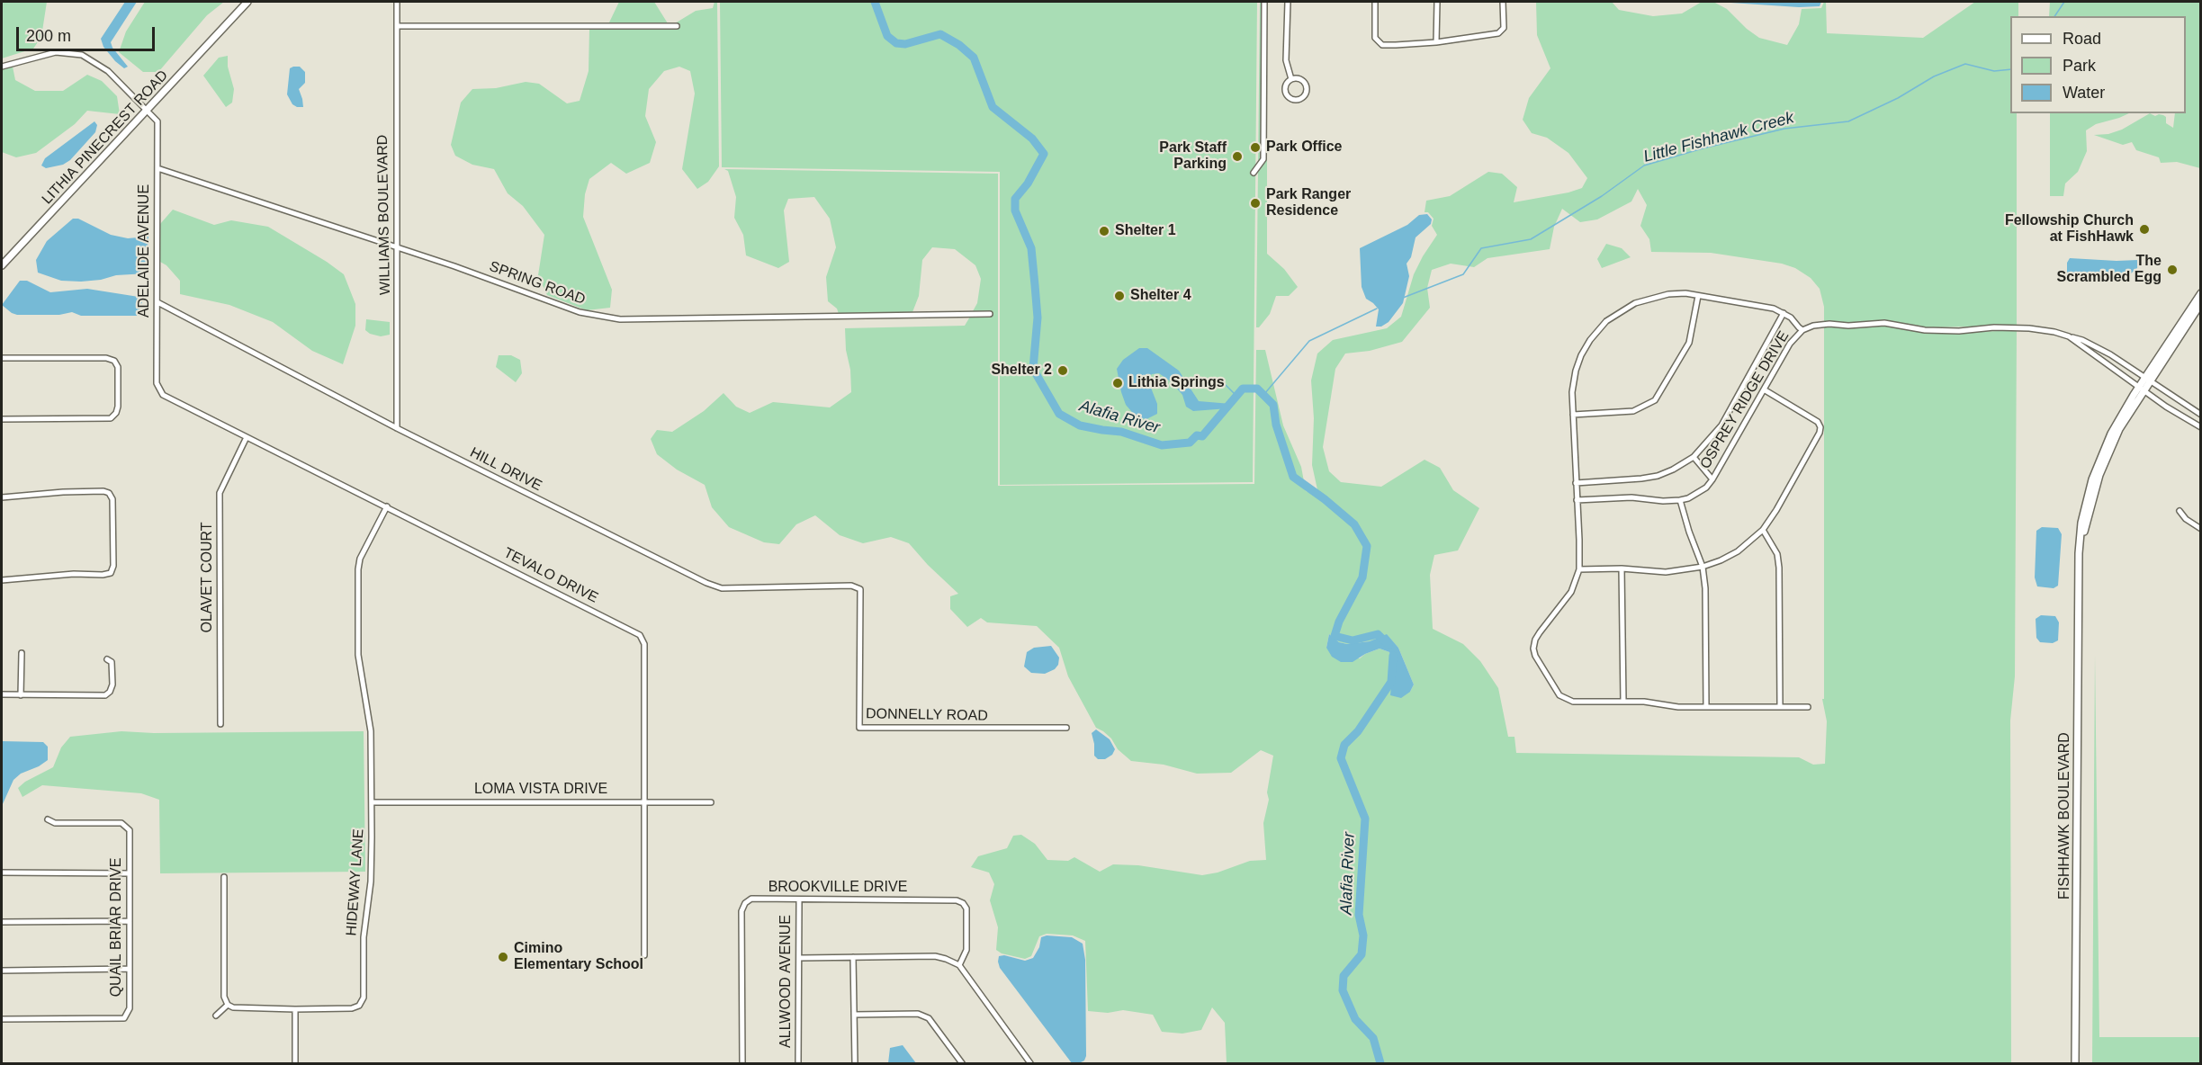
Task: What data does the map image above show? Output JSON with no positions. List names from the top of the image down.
{
  "streets": {
    "main road": ["LITHIA PINECREST ROAD", "FISHHAWK BOULEVARD"],
    "street": [
      "WILLIAMS BOULEVARD",
      "ADELAIDE AVENUE",
      "SPRING ROAD",
      "OSPREY RIDGE DRIVE",
      "HILL DRIVE",
      "TEVALO DRIVE",
      "OLAVET COURT",
      "DONNELLY ROAD",
      "LOMA VISTA DRIVE",
      "HIDEWAY LANE",
      "BROOKVILLE DRIVE",
      "QUAIL BRIAR DRIVE",
      "ALLWOOD AVENUE"
    ]
  },
  "crossings": [
    ["LITHIA PINECREST ROAD", "ADELAIDE AVENUE"],
    ["WILLIAMS BOULEVARD", "SPRING ROAD"],
    ["WILLIAMS BOULEVARD", "HILL DRIVE"],
    ["ADELAIDE AVENUE", "SPRING ROAD"],
    ["ADELAIDE AVENUE", "HILL DRIVE"],
    ["ADELAIDE AVENUE", "TEVALO DRIVE"],
    ["OSPREY RIDGE DRIVE", "FISHHAWK BOULEVARD"],
    ["HILL DRIVE", "DONNELLY ROAD"],
    ["TEVALO DRIVE", "OLAVET COURT"],
    ["TEVALO DRIVE", "LOMA VISTA DRIVE"],
    ["TEVALO DRIVE", "HIDEWAY LANE"],
    ["LOMA VISTA DRIVE", "HIDEWAY LANE"],
    ["BROOKVILLE DRIVE", "ALLWOOD AVENUE"]
  ],
  "water": ["Little Fishhawk Creek", "Alafia River"],
  "places": [
    "Park Office",
    "Park Staff Parking",
    "Park Ranger Residence",
    "Fellowship Church at FishHawk",
    "Shelter 1",
    "The Scrambled Egg",
    "Shelter 4",
    "Shelter 2",
    "Lithia Springs",
    "Cimino Elementary School"
  ],
  "legend": ["Road", "Park", "Water"],
  "scale_bar": "200 m"
}
